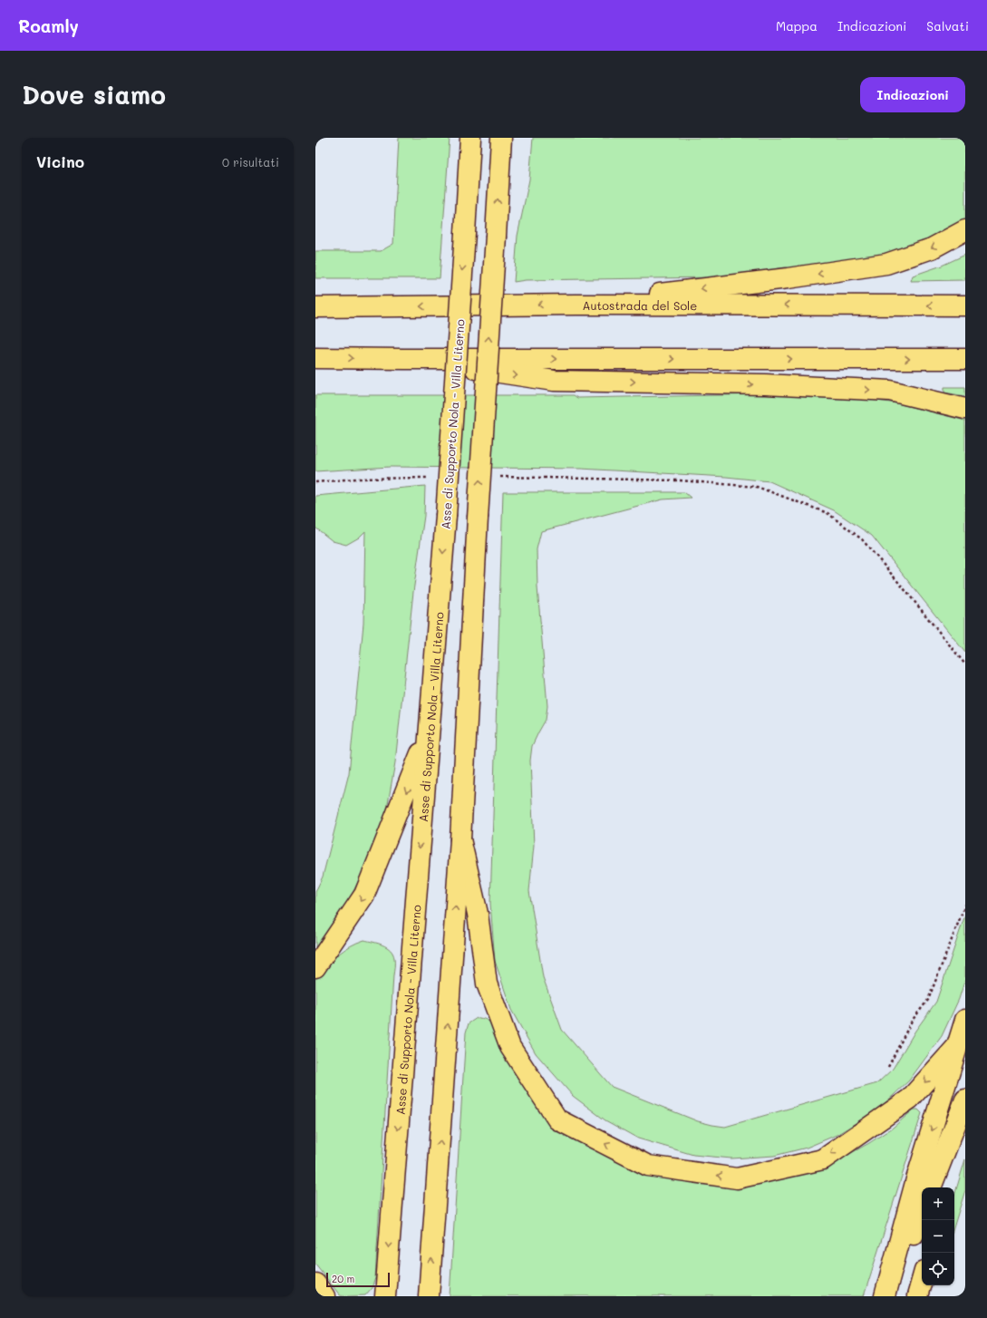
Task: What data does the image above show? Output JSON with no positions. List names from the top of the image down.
{
  "streets": {
    "highway": ["Autostrada del Sole", "Asse di Supporto Nola - Villa Literno"]
  },
  "scale_bar": "20 m",
  "page": {
    "header": "Roamly",
    "nav": ["Mappa", "Indicazioni", "Salvati"],
    "buttons": "Indicazioni",
    "title": "Dove siamo",
    "heading": ["Vicino", "0 risultati"],
    "map_buttons": ["+", "−"],
    "scale": "20 m"
  }
}
